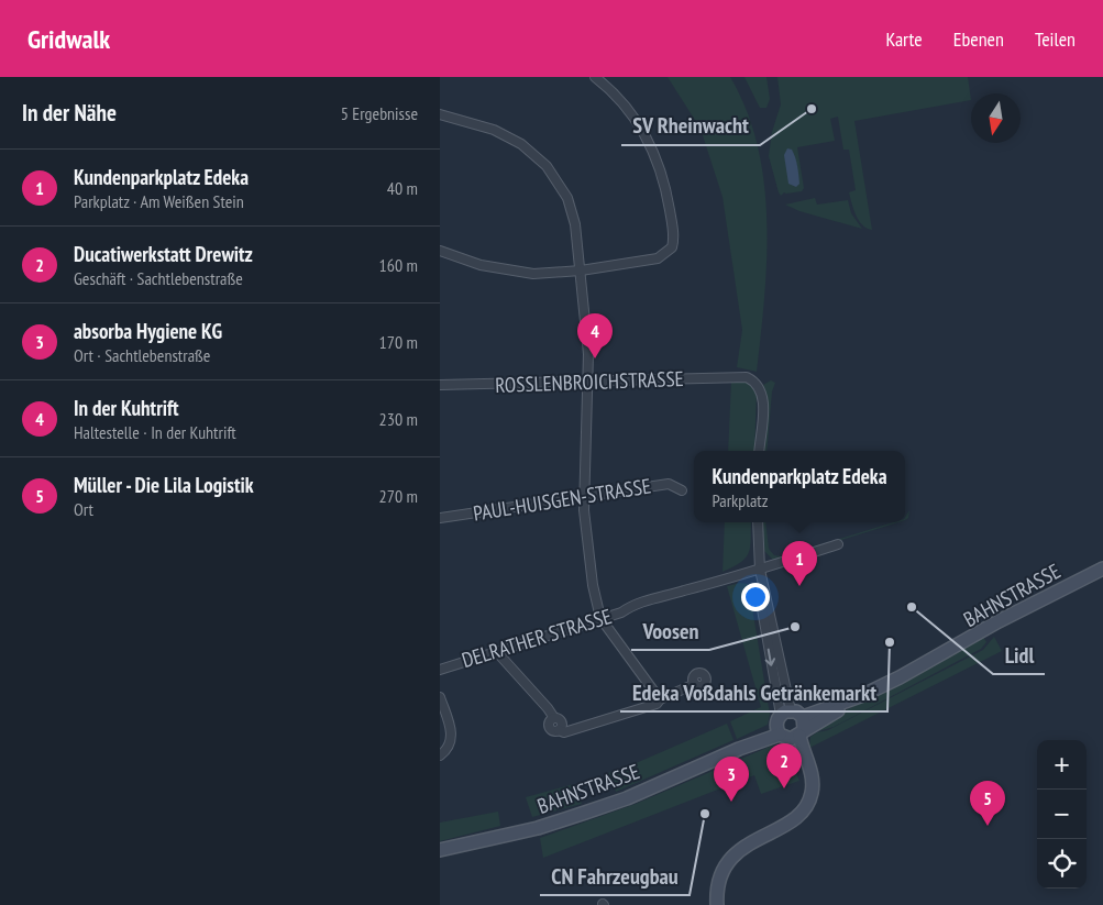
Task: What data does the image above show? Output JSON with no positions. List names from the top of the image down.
{
  "streets": {
    "street": [
      "ROSSLENBROICHSTRASSE",
      "PAUL-HUISGEN-STRASSE",
      "BAHNSTRASSE",
      "DELRATHER STRASSE"
    ]
  },
  "places": [
    "SV Rheinwacht",
    "Lidl",
    "Voosen",
    "Edeka Voßdahls Getränkemarkt",
    "CN Fahrzeugbau"
  ],
  "north": "bottom",
  "page": {
    "header": "Gridwalk",
    "nav": ["Karte", "Ebenen", "Teilen"],
    "heading": ["In der Nähe", "5 Ergebnisse"],
    "list": [
      {
        "mark": "1",
        "name": "Kundenparkplatz Edeka",
        "note": "Parkplatz · Am Weißen Stein",
        "value": "40 m"
      },
      {
        "mark": "2",
        "name": "Ducatiwerkstatt Drewitz",
        "note": "Geschäft · Sachtlebenstraße",
        "value": "160 m"
      },
      {
        "mark": "3",
        "name": "absorba Hygiene KG",
        "note": "Ort · Sachtlebenstraße",
        "value": "170 m"
      },
      {
        "mark": "4",
        "name": "In der Kuhtrift",
        "note": "Haltestelle · In der Kuhtrift",
        "value": "230 m"
      },
      {
        "mark": "5",
        "name": "Müller - Die Lila Logistik",
        "note": "Ort",
        "value": "270 m"
      }
    ],
    "pins": [
      "4",
      "1",
      "2",
      "3",
      "5"
    ],
    "popup": ["Kundenparkplatz Edeka", "Parkplatz"],
    "map_buttons": ["+", "−"]
  }
}
